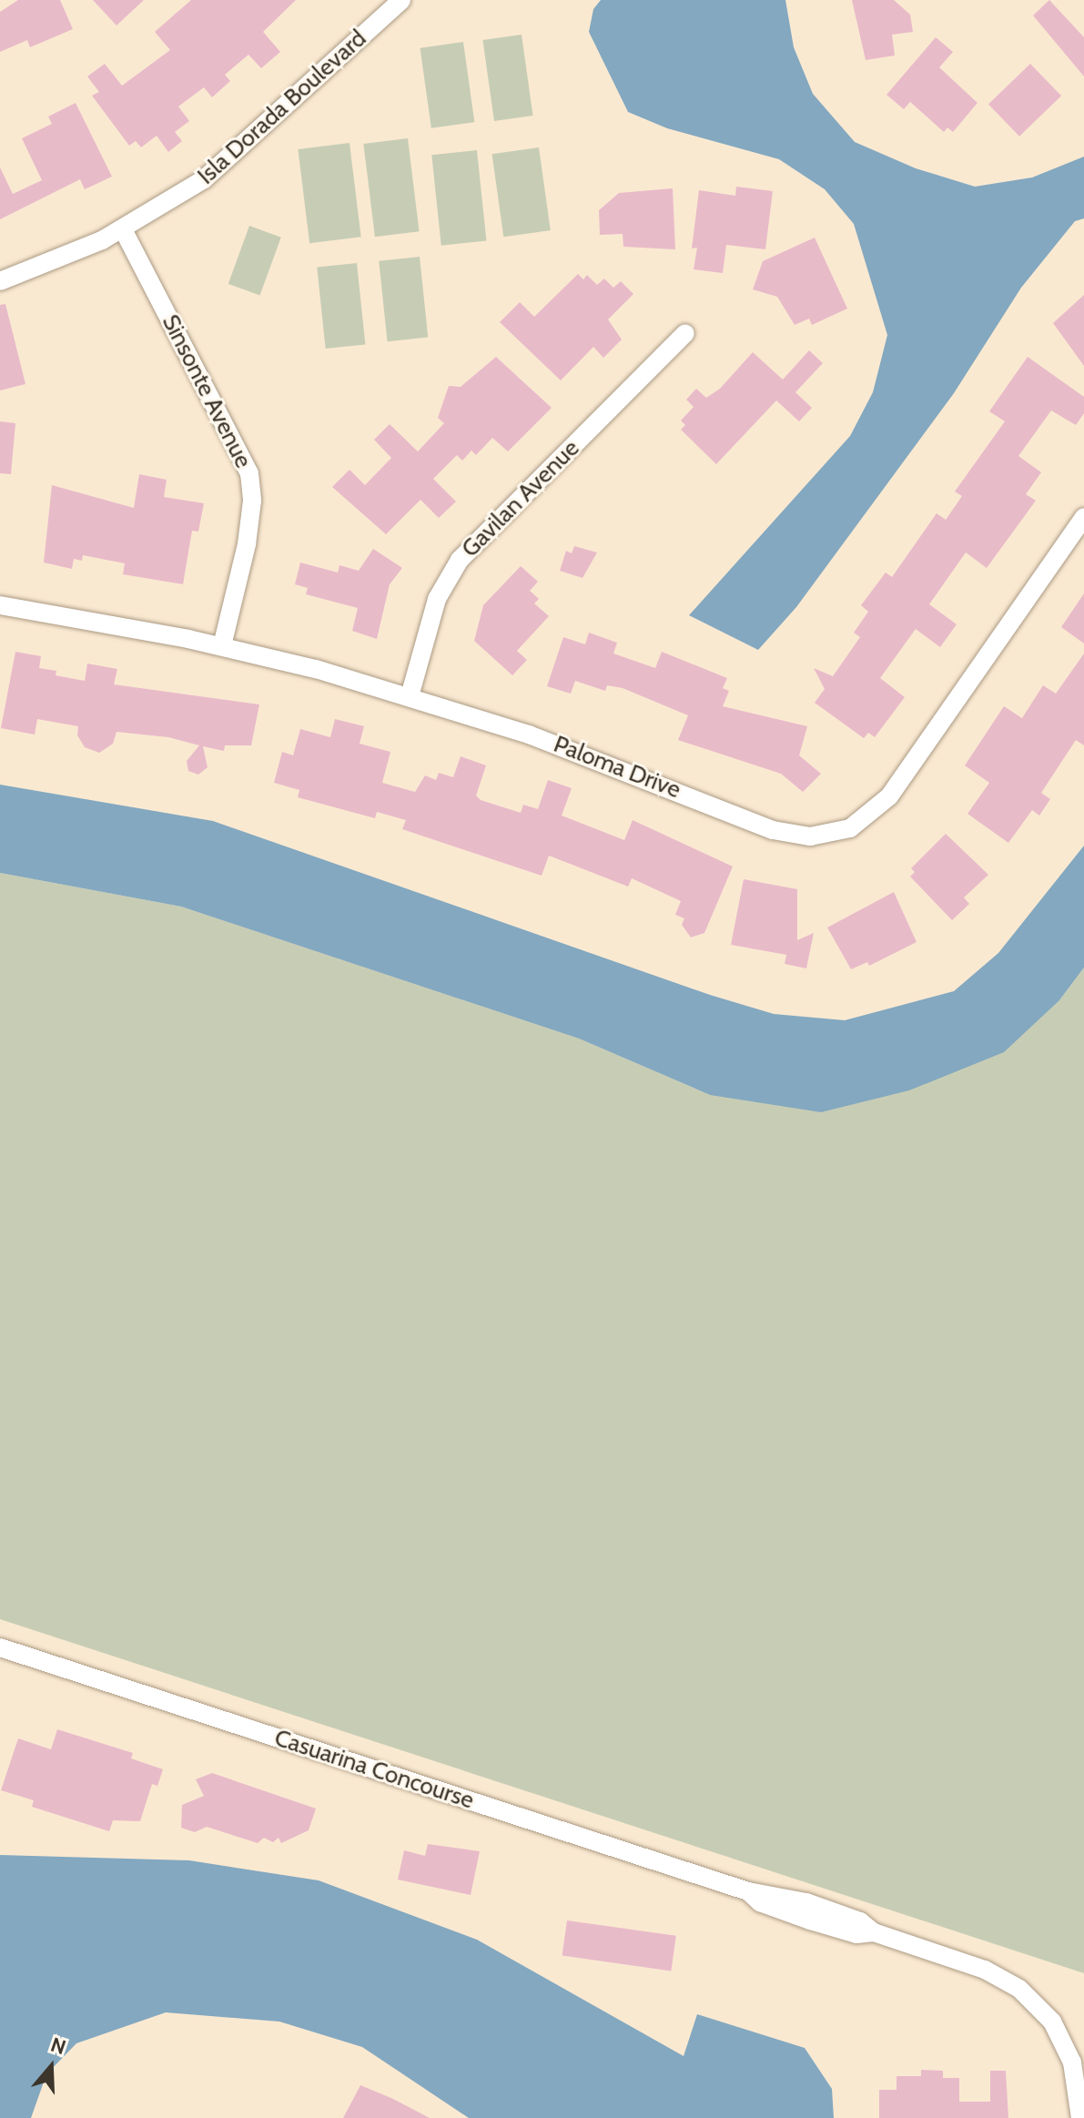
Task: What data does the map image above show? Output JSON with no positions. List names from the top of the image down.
{
  "streets": {
    "street": [
      "Isla Dorada Boulevard",
      "Sinsonte Avenue",
      "Gavilan Avenue",
      "Paloma Drive",
      "Casuarina Concourse"
    ]
  },
  "crossings": [
    ["Isla Dorada Boulevard", "Sinsonte Avenue"],
    ["Sinsonte Avenue", "Paloma Drive"],
    ["Gavilan Avenue", "Paloma Drive"]
  ],
  "north": "top"
}
